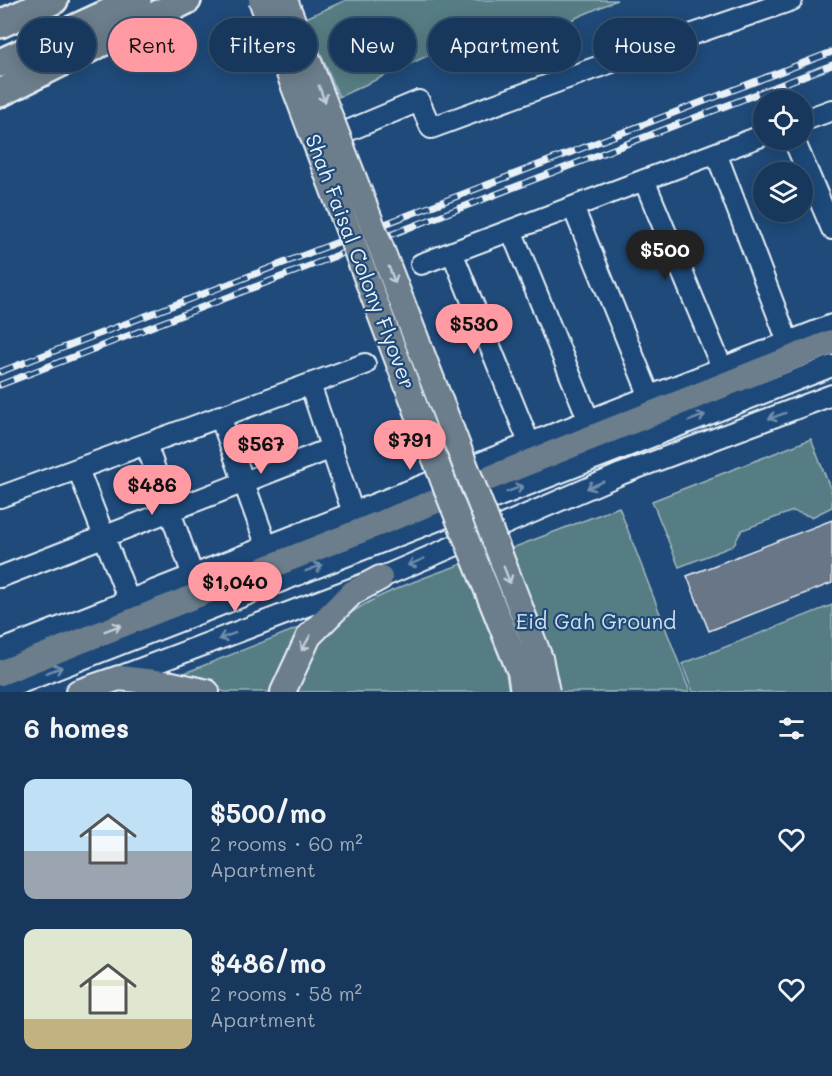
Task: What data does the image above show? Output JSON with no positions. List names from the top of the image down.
{
  "streets": {
    "main road": ["Shah Faisal Colony Flyover"]
  },
  "parks": ["Eid Gah Ground"],
  "page": {
    "chip": [
      "Buy",
      "Rent",
      "Filters",
      "New",
      "Apartment",
      "House"
    ],
    "price": [
      "$500",
      "$530",
      "$791",
      "$567",
      "$486",
      "$1,040"
    ],
    "heading": "6 homes",
    "list": [
      {
        "name": "$500/mo",
        "note": "2 rooms · 60 m² · Apartment"
      },
      {
        "name": "$486/mo",
        "note": "2 rooms · 58 m² · Apartment"
      }
    ]
  }
}
